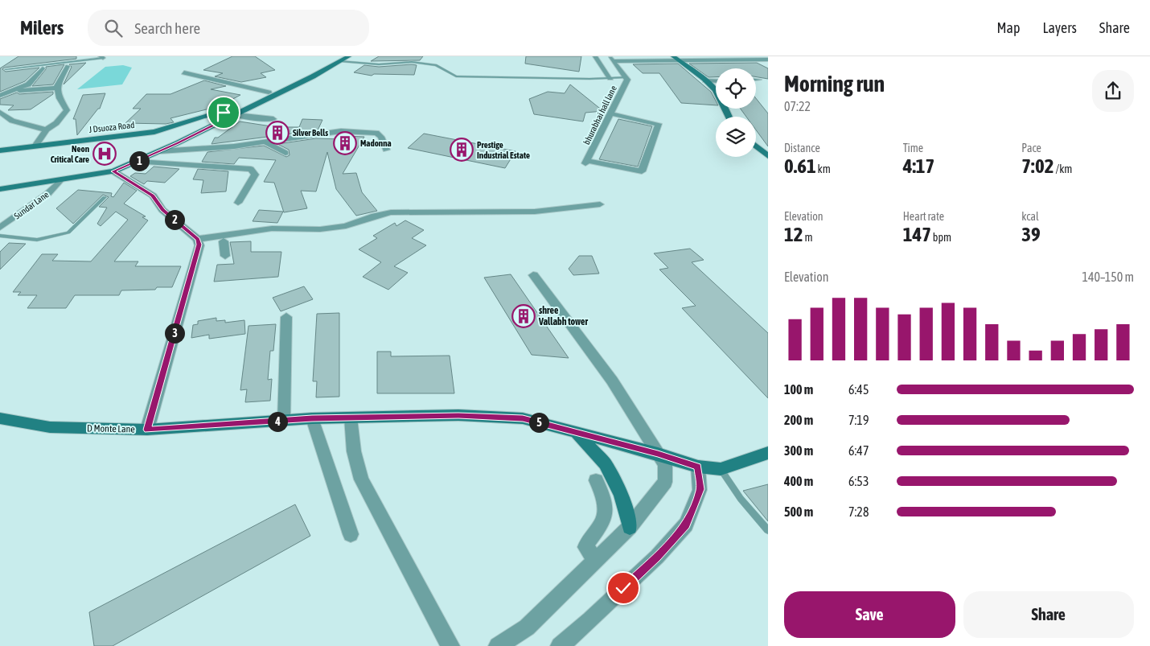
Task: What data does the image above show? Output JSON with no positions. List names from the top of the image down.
{
  "streets": {
    "main road": ["J Dsuoza Road", "D Monte Lane"],
    "street": ["bhurabhai hall lane", "Sundar Lane"]
  },
  "places": {
    "building": [
      "Silver Bells",
      "Madonna",
      "Prestige Industrial Estate",
      "shree Vallabh tower"
    ],
    "hospital": ["Neon Critical Care"]
  },
  "page": {
    "header": "Milers",
    "search": "Search here",
    "nav": ["Map", "Layers", "Share"],
    "heading": ["Morning run", "07:22"],
    "stats": [
      ["Distance", "0.61 km"],
      ["Time", "4:17"],
      ["Pace", "7:02 /km"],
      ["Elevation", "12 m"],
      ["Heart rate", "147 bpm"],
      ["kcal", "39"]
    ],
    "pins": [
      "1",
      "2",
      "3",
      "4",
      "5"
    ],
    "chart": ["Elevation", "140–150 m"],
    "list": [
      {
        "name": "100 m",
        "note": "6:45"
      },
      {
        "name": "200 m",
        "note": "7:19"
      },
      {
        "name": "300 m",
        "note": "6:47"
      },
      {
        "name": "400 m",
        "note": "6:53"
      },
      {
        "name": "500 m",
        "note": "7:28"
      }
    ],
    "buttons": ["Save", "Share"]
  }
}
